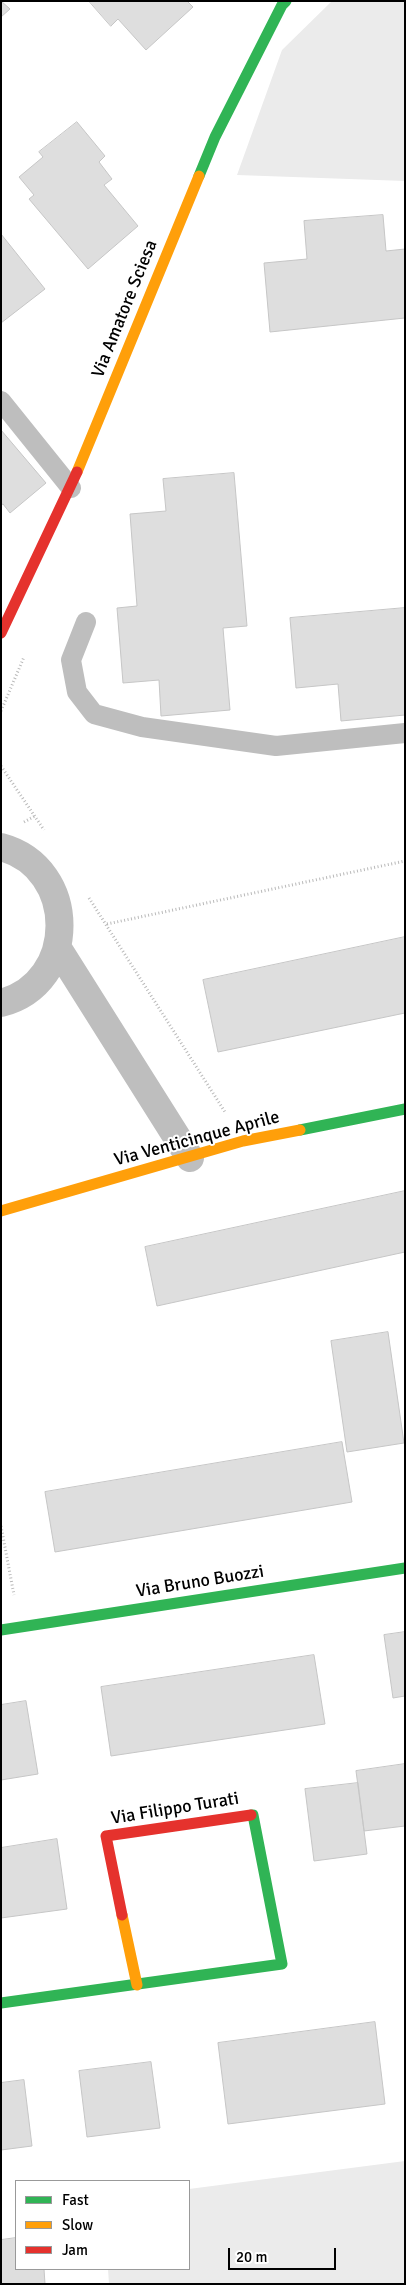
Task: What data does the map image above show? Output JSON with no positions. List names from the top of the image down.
{
  "streets": {
    "street": [
      "Via Amatore Sciesa",
      "Via Venticinque Aprile",
      "Via Bruno Buozzi",
      "Via Filippo Turati"
    ]
  },
  "legend": ["Fast", "Slow", "Jam"],
  "scale_bar": "20 m"
}
